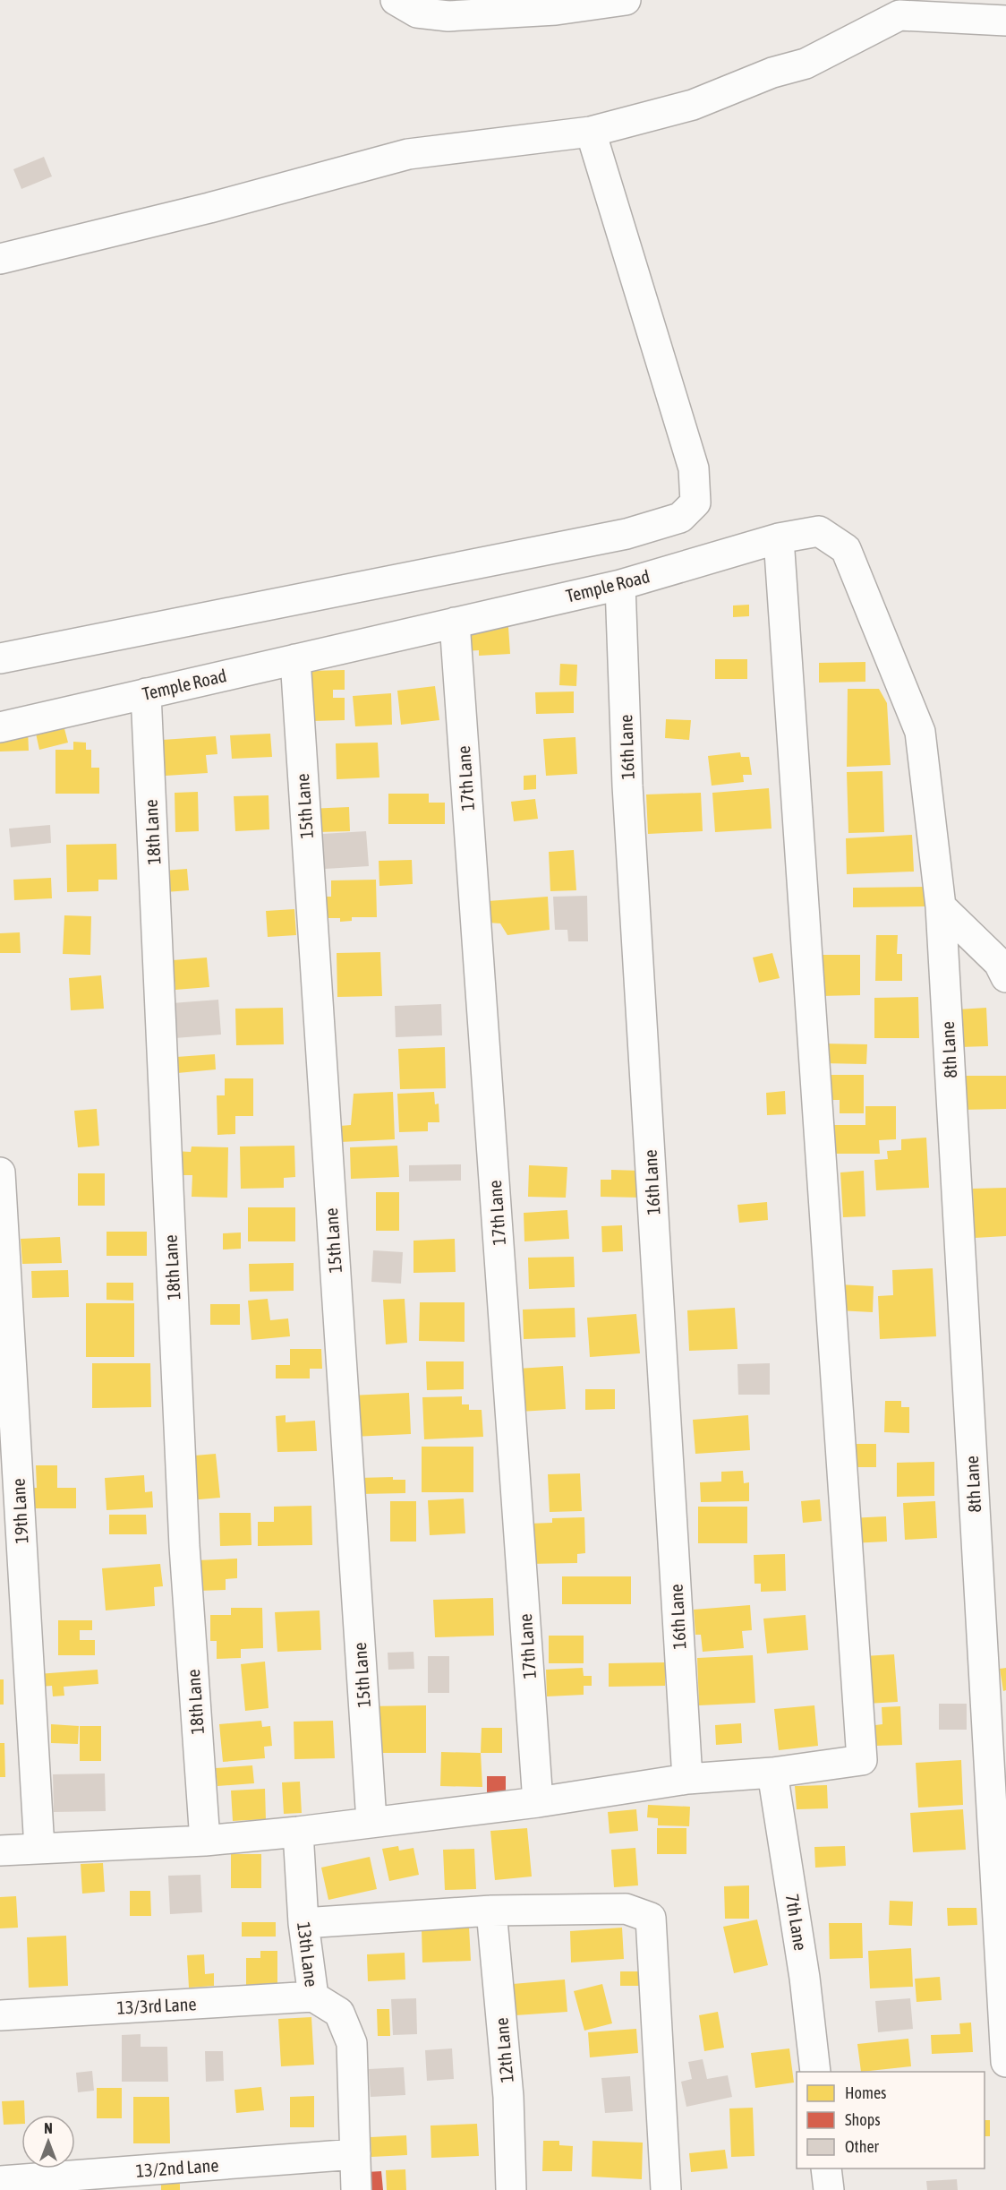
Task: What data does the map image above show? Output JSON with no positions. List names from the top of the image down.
{
  "streets": {
    "street": [
      "Temple Road",
      "16th Lane",
      "17th Lane",
      "15th Lane",
      "18th Lane",
      "8th Lane",
      "19th Lane",
      "7th Lane",
      "13th Lane",
      "13/3rd Lane",
      "12th Lane",
      "13/2nd Lane"
    ]
  },
  "crossings": [
    ["Temple Road", "16th Lane"],
    ["Temple Road", "17th Lane"],
    ["Temple Road", "15th Lane"],
    ["Temple Road", "18th Lane"],
    ["Temple Road", "8th Lane"],
    ["13th Lane", "13/3rd Lane"],
    ["13th Lane", "13/2nd Lane"]
  ],
  "legend": ["Homes", "Shops", "Other"],
  "north": "top"
}
